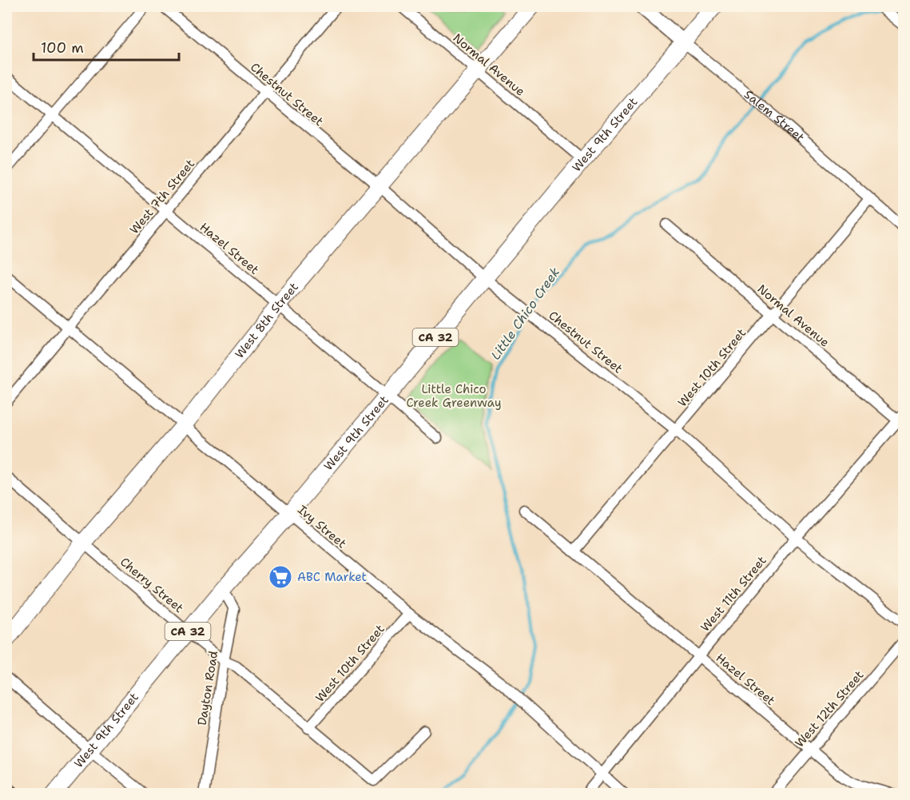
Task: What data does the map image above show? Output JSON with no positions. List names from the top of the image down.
{
  "streets": {
    "main road": ["West 9th Street", "West 8th Street", "CA 32"],
    "street": [
      "Normal Avenue",
      "Chestnut Street",
      "Salem Street",
      "West 7th Street",
      "Hazel Street",
      "West 10th Street",
      "Ivy Street",
      "Cherry Street",
      "West 11th Street",
      "Dayton Road",
      "West 12th Street"
    ]
  },
  "crossings": [
    ["Normal Avenue", "West 9th Street"],
    ["Normal Avenue", "West 8th Street"],
    ["Normal Avenue", "West 10th Street"],
    ["Normal Avenue", "West 11th Street"],
    ["Chestnut Street", "West 9th Street"],
    ["Chestnut Street", "West 7th Street"],
    ["Chestnut Street", "West 8th Street"],
    ["Chestnut Street", "West 10th Street"],
    ["Chestnut Street", "West 11th Street"],
    ["Salem Street", "West 9th Street"],
    ["Salem Street", "West 10th Street"],
    ["West 9th Street", "Hazel Street"],
    ["West 9th Street", "Ivy Street"],
    ["West 9th Street", "Cherry Street"],
    ["West 9th Street", "Dayton Road"],
    ["West 7th Street", "Hazel Street"],
    ["West 7th Street", "Ivy Street"],
    ["Hazel Street", "West 8th Street"],
    ["Hazel Street", "West 10th Street"],
    ["Hazel Street", "West 11th Street"],
    ["Hazel Street", "West 12th Street"],
    ["West 8th Street", "Ivy Street"],
    ["West 8th Street", "Cherry Street"],
    ["West 10th Street", "Ivy Street"],
    ["West 10th Street", "Cherry Street"],
    ["Ivy Street", "West 11th Street"],
    ["Cherry Street", "Dayton Road"]
  ],
  "water": ["Little Chico Creek"],
  "parks": ["Little Chico Creek Greenway"],
  "places": {
    "supermarket": ["ABC Market"]
  },
  "scale_bar": "100 m"
}
